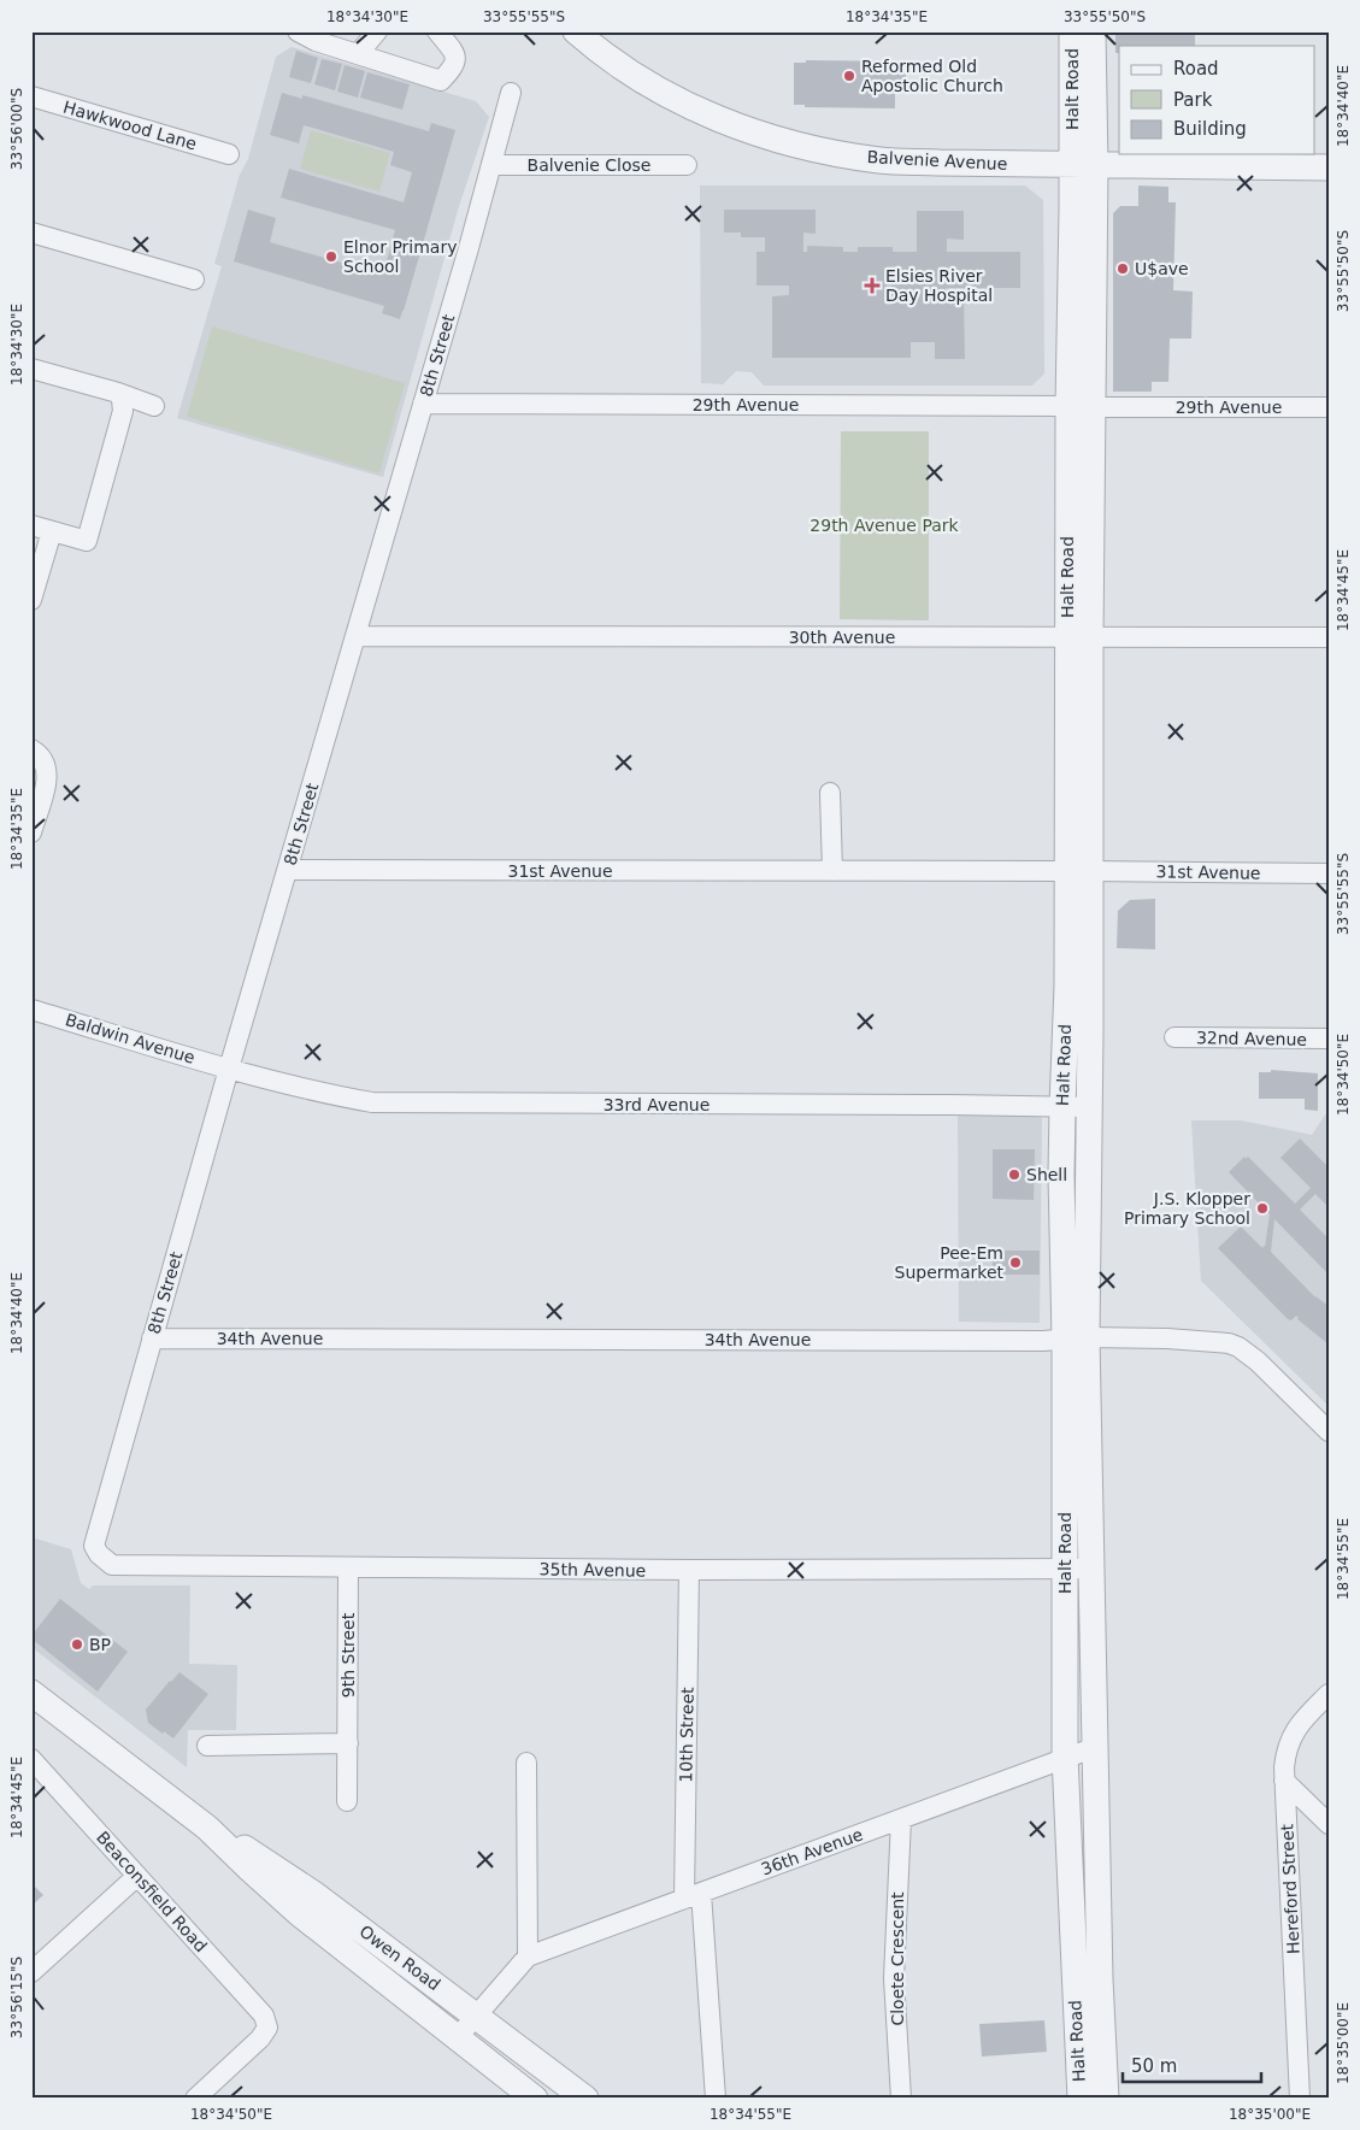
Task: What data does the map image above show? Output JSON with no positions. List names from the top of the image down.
{
  "streets": {
    "street": [
      "Halt Road",
      "Hawkwood Lane",
      "Balvenie Avenue",
      "Balvenie Close",
      "8th Street",
      "29th Avenue",
      "30th Avenue",
      "31st Avenue",
      "Baldwin Avenue",
      "32nd Avenue",
      "33rd Avenue",
      "34th Avenue",
      "35th Avenue",
      "9th Street",
      "10th Street",
      "36th Avenue",
      "Hereford Street",
      "Beaconsfield Road",
      "Owen Road",
      "Cloete Crescent"
    ]
  },
  "crossings": [
    ["Halt Road", "Balvenie Avenue"],
    ["Halt Road", "29th Avenue"],
    ["Halt Road", "30th Avenue"],
    ["Halt Road", "31st Avenue"],
    ["Halt Road", "33rd Avenue"],
    ["Halt Road", "34th Avenue"],
    ["Halt Road", "35th Avenue"],
    ["Halt Road", "36th Avenue"],
    ["Balvenie Close", "8th Street"],
    ["8th Street", "29th Avenue"],
    ["8th Street", "30th Avenue"],
    ["8th Street", "31st Avenue"],
    ["8th Street", "Baldwin Avenue"],
    ["8th Street", "33rd Avenue"],
    ["8th Street", "34th Avenue"],
    ["8th Street", "35th Avenue"],
    ["Baldwin Avenue", "33rd Avenue"],
    ["35th Avenue", "9th Street"],
    ["35th Avenue", "10th Street"],
    ["10th Street", "36th Avenue"],
    ["36th Avenue", "Owen Road"],
    ["36th Avenue", "Cloete Crescent"]
  ],
  "parks": ["29th Avenue Park"],
  "places": {
    "other": [
      "Reformed Old Apostolic Church",
      "Elnor Primary School",
      "U$ave",
      "Shell",
      "J.S. Klopper Primary School",
      "Pee-Em Supermarket",
      "BP"
    ],
    "health": ["Elsies River Day Hospital"]
  },
  "legend": ["Road", "Park", "Building"],
  "scale_bar": "50 m",
  "coordinates": [
    "18°34'30\"E",
    "33°55'55\"S",
    "18°34'35\"E",
    "33°55'50\"S",
    "18°34'40\"E",
    "33°56'00\"S",
    "18°34'45\"E",
    "18°34'50\"E",
    "18°34'55\"E",
    "33°56'15\"S",
    "18°35'00\"E"
  ]
}
